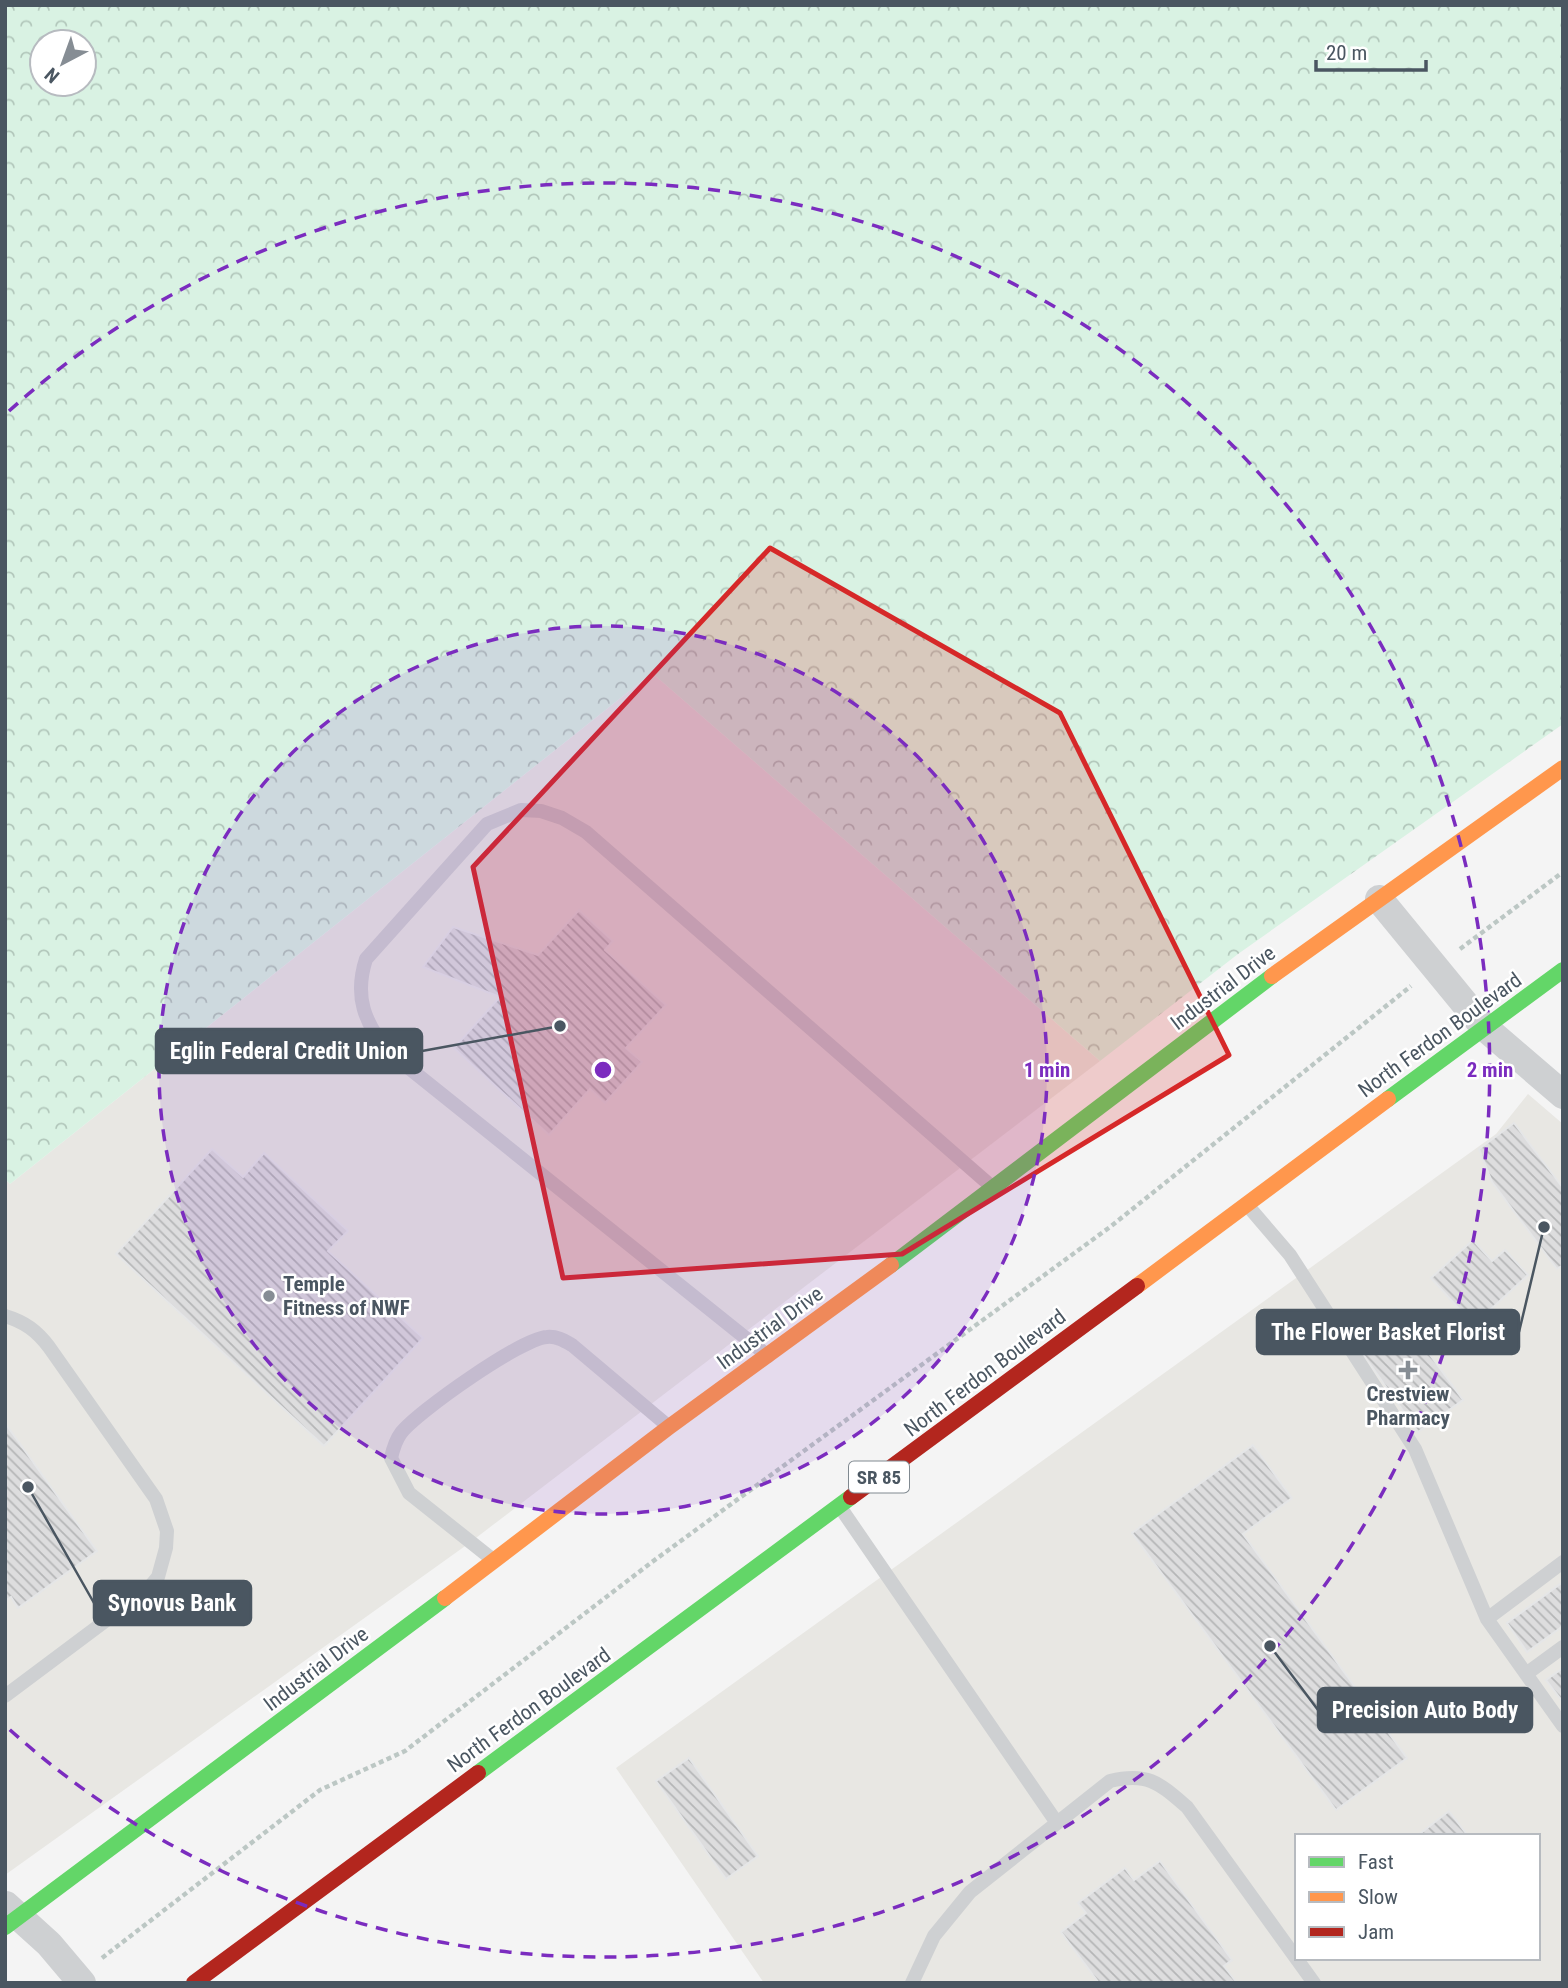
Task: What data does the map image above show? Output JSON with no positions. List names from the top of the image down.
{
  "streets": {
    "street": ["Industrial Drive", "North Ferdon Boulevard", "SR 85"]
  },
  "places": {
    "other": [
      "Eglin Federal Credit Union",
      "The Flower Basket Florist",
      "Temple Fitness of NWF",
      "Synovus Bank",
      "Precision Auto Body"
    ],
    "health": ["Crestview Pharmacy"]
  },
  "legend": ["Fast", "Slow", "Jam"],
  "scale_bar": "20 m",
  "north": "bottom left",
  "rings": ["1 min", "2 min"]
}
